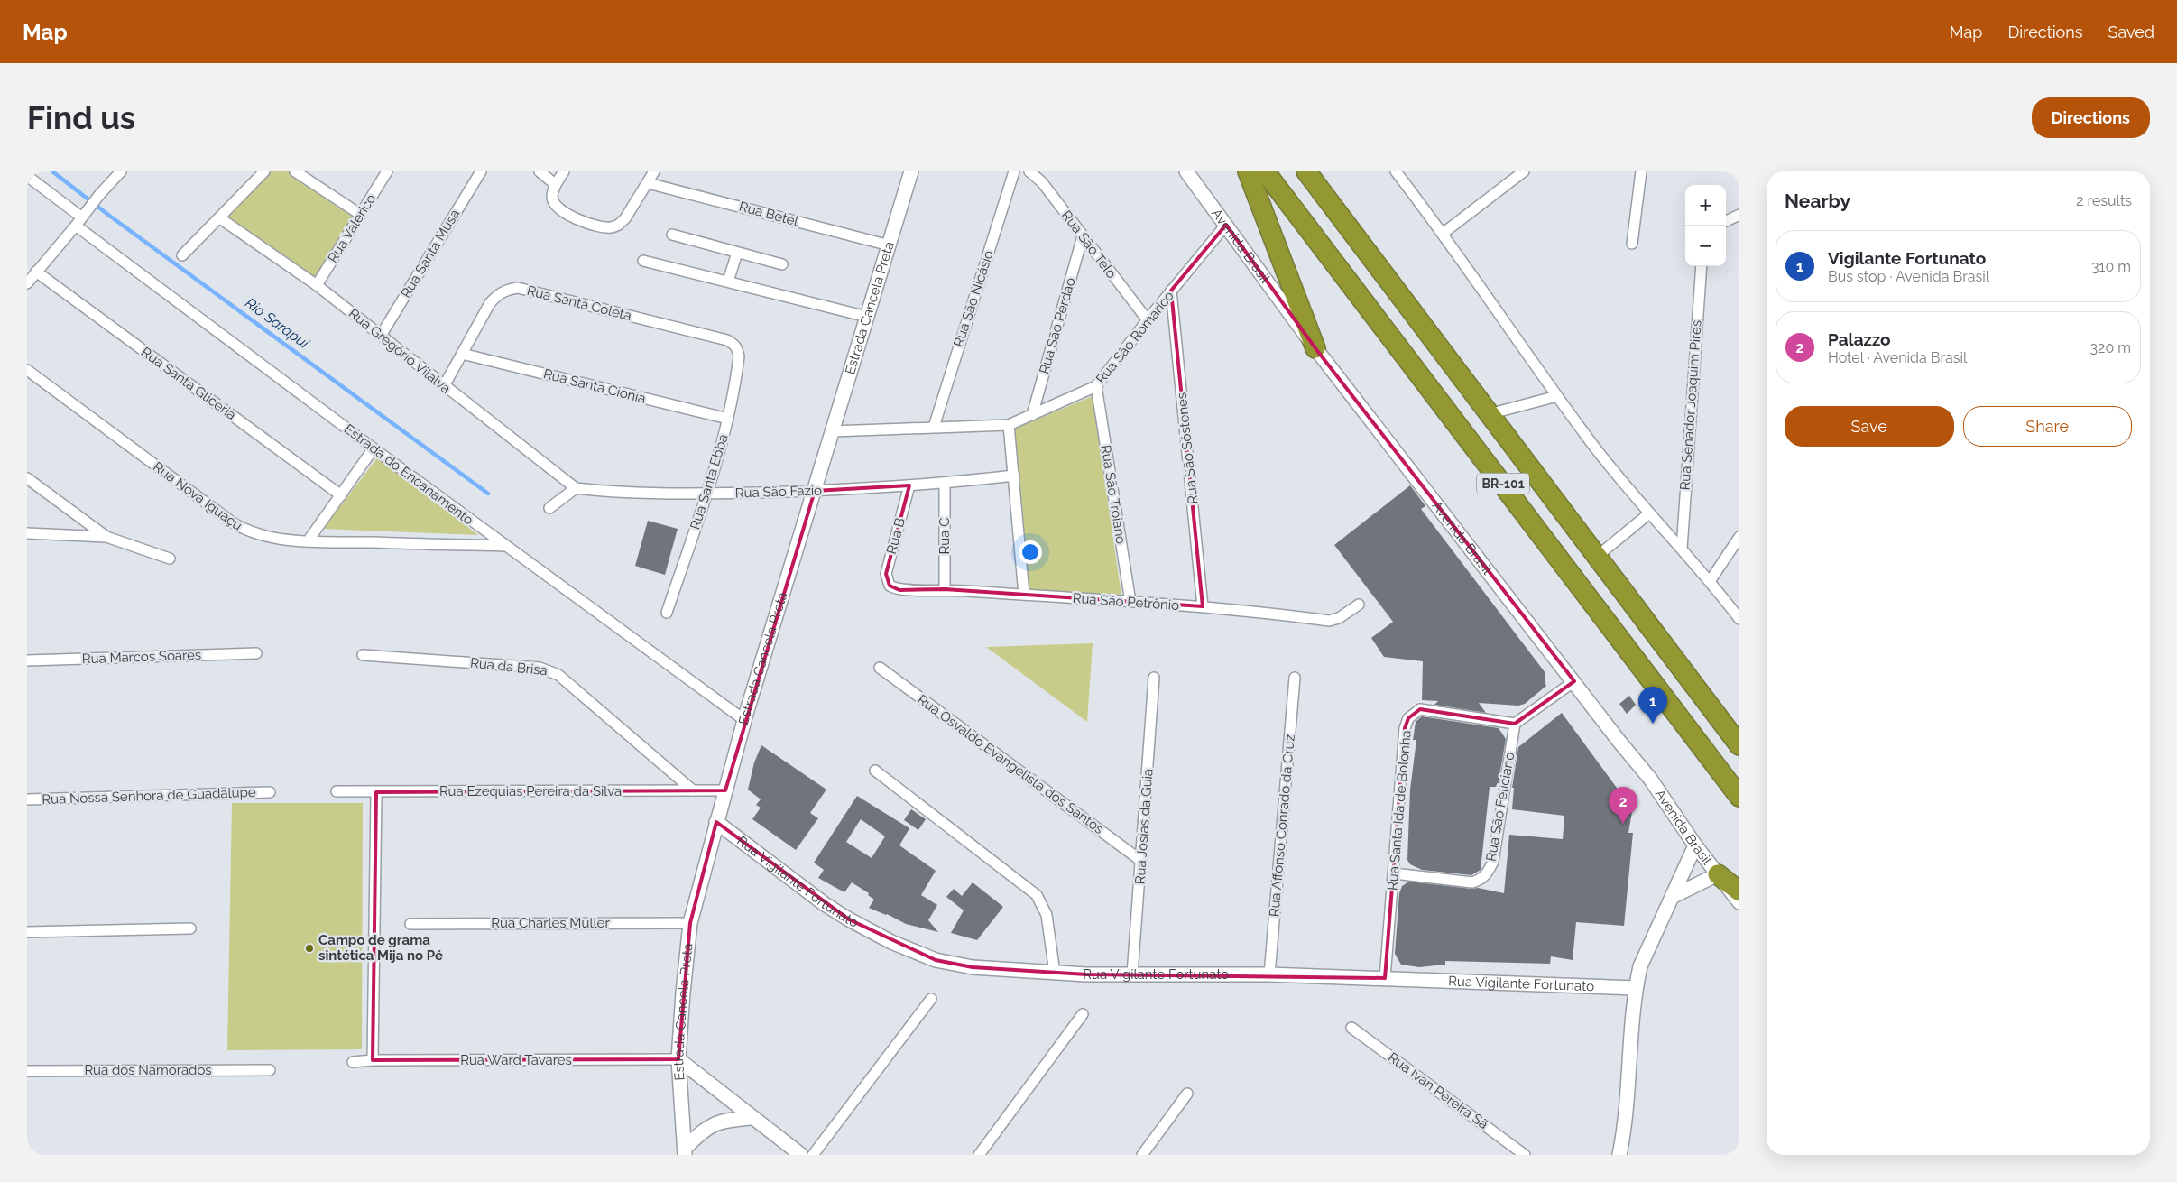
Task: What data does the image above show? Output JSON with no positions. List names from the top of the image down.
{
  "streets": {
    "highway": ["BR-101"],
    "street": [
      "Rua Betel",
      "Rua Valerico",
      "Rua São Telo",
      "Avenida Brasil",
      "Rua Santa Musa",
      "Rua São Nicásio",
      "Rua Santa Coleta",
      "Estrada Cancela Preta",
      "Rua São Perdao",
      "Rua São Romarico",
      "Rua Gregório Vilalva",
      "Rua Santa Glicéria",
      "Rua Santa Cionia",
      "Rua Senador Joaquim Pires",
      "Rua São Sóstenes",
      "Estrada do Encanamento",
      "Rua Santa Ebba",
      "Rua São Fazio",
      "Rua São Troiano",
      "Rua Nova Iguaçu",
      "Rua B",
      "Rua C",
      "Rua São Petrônio",
      "Rua Marcos Soares",
      "Rua da Brisa",
      "Rua Osvaldo Evangelista dos Santos",
      "Rua Ezequias Pereira da Silva",
      "Rua Nossa Senhora de Guadalupe",
      "Rua São Feliciano",
      "Rua Santa Ida de Bolonha",
      "Rua Affonso Conrado da Cruz",
      "Rua Josias da Guia",
      "Rua Vigilante Fortunato",
      "Rua Charles Muller",
      "Rua Ward Tavares",
      "Rua dos Namorados",
      "Rua Ivan Pereira Sã"
    ]
  },
  "crossings": [
    ["Rua Betel", "Estrada Cancela Preta"],
    ["Rua Valerico", "Rua Gregório Vilalva"],
    ["Rua São Telo", "Rua São Perdao"],
    ["Rua São Telo", "Rua São Romarico"],
    ["Avenida Brasil", "Rua São Romarico"],
    ["Rua Santa Musa", "Rua Gregório Vilalva"],
    ["Rua São Nicásio", "Rua São Romarico"],
    ["Rua Santa Coleta", "Rua Gregório Vilalva"],
    ["Rua Santa Coleta", "Rua Santa Cionia"],
    ["Rua Santa Coleta", "Rua Santa Ebba"],
    ["Estrada Cancela Preta", "Rua São Romarico"],
    ["Estrada Cancela Preta", "Estrada do Encanamento"],
    ["Estrada Cancela Preta", "Rua São Fazio"],
    ["Estrada Cancela Preta", "Rua Ezequias Pereira da Silva"],
    ["Estrada Cancela Preta", "Rua Vigilante Fortunato"],
    ["Estrada Cancela Preta", "Rua Charles Muller"],
    ["Estrada Cancela Preta", "Rua Ward Tavares"],
    ["Rua São Perdao", "Rua São Romarico"],
    ["Rua São Romarico", "Rua São Sóstenes"],
    ["Rua São Romarico", "Rua São Troiano"],
    ["Rua Gregório Vilalva", "Rua São Fazio"],
    ["Rua Santa Cionia", "Rua Santa Ebba"],
    ["Rua São Sóstenes", "Rua São Petrônio"],
    ["Estrada do Encanamento", "Rua Nova Iguaçu"],
    ["Rua Santa Ebba", "Rua São Fazio"],
    ["Rua São Fazio", "Rua B"],
    ["Rua São Fazio", "Rua C"],
    ["Rua São Troiano", "Rua São Petrônio"],
    ["Rua B", "Rua São Petrônio"],
    ["Rua C", "Rua São Petrônio"],
    ["Rua da Brisa", "Rua Ezequias Pereira da Silva"],
    ["Rua Osvaldo Evangelista dos Santos", "Rua Josias da Guia"],
    ["Rua São Feliciano", "Rua Santa Ida de Bolonha"],
    ["Rua Santa Ida de Bolonha", "Rua Vigilante Fortunato"],
    ["Rua Affonso Conrado da Cruz", "Rua Vigilante Fortunato"],
    ["Rua Josias da Guia", "Rua Vigilante Fortunato"]
  ],
  "water": ["Rio Sarapuí"],
  "places": ["Campo de grama sintética Mija no Pé"],
  "page": {
    "header": "Map",
    "nav": ["Map", "Directions", "Saved"],
    "buttons": [
      "Directions",
      ["Save", "Share"]
    ],
    "title": "Find us",
    "heading": ["Nearby", "2 results"],
    "map_buttons": ["+", "−"],
    "list": [
      {
        "mark": "1",
        "name": "Vigilante Fortunato",
        "note": "Bus stop · Avenida Brasil",
        "value": "310 m"
      },
      {
        "mark": "2",
        "name": "Palazzo",
        "note": "Hotel · Avenida Brasil",
        "value": "320 m"
      }
    ],
    "pins": ["1", "2"]
  }
}
